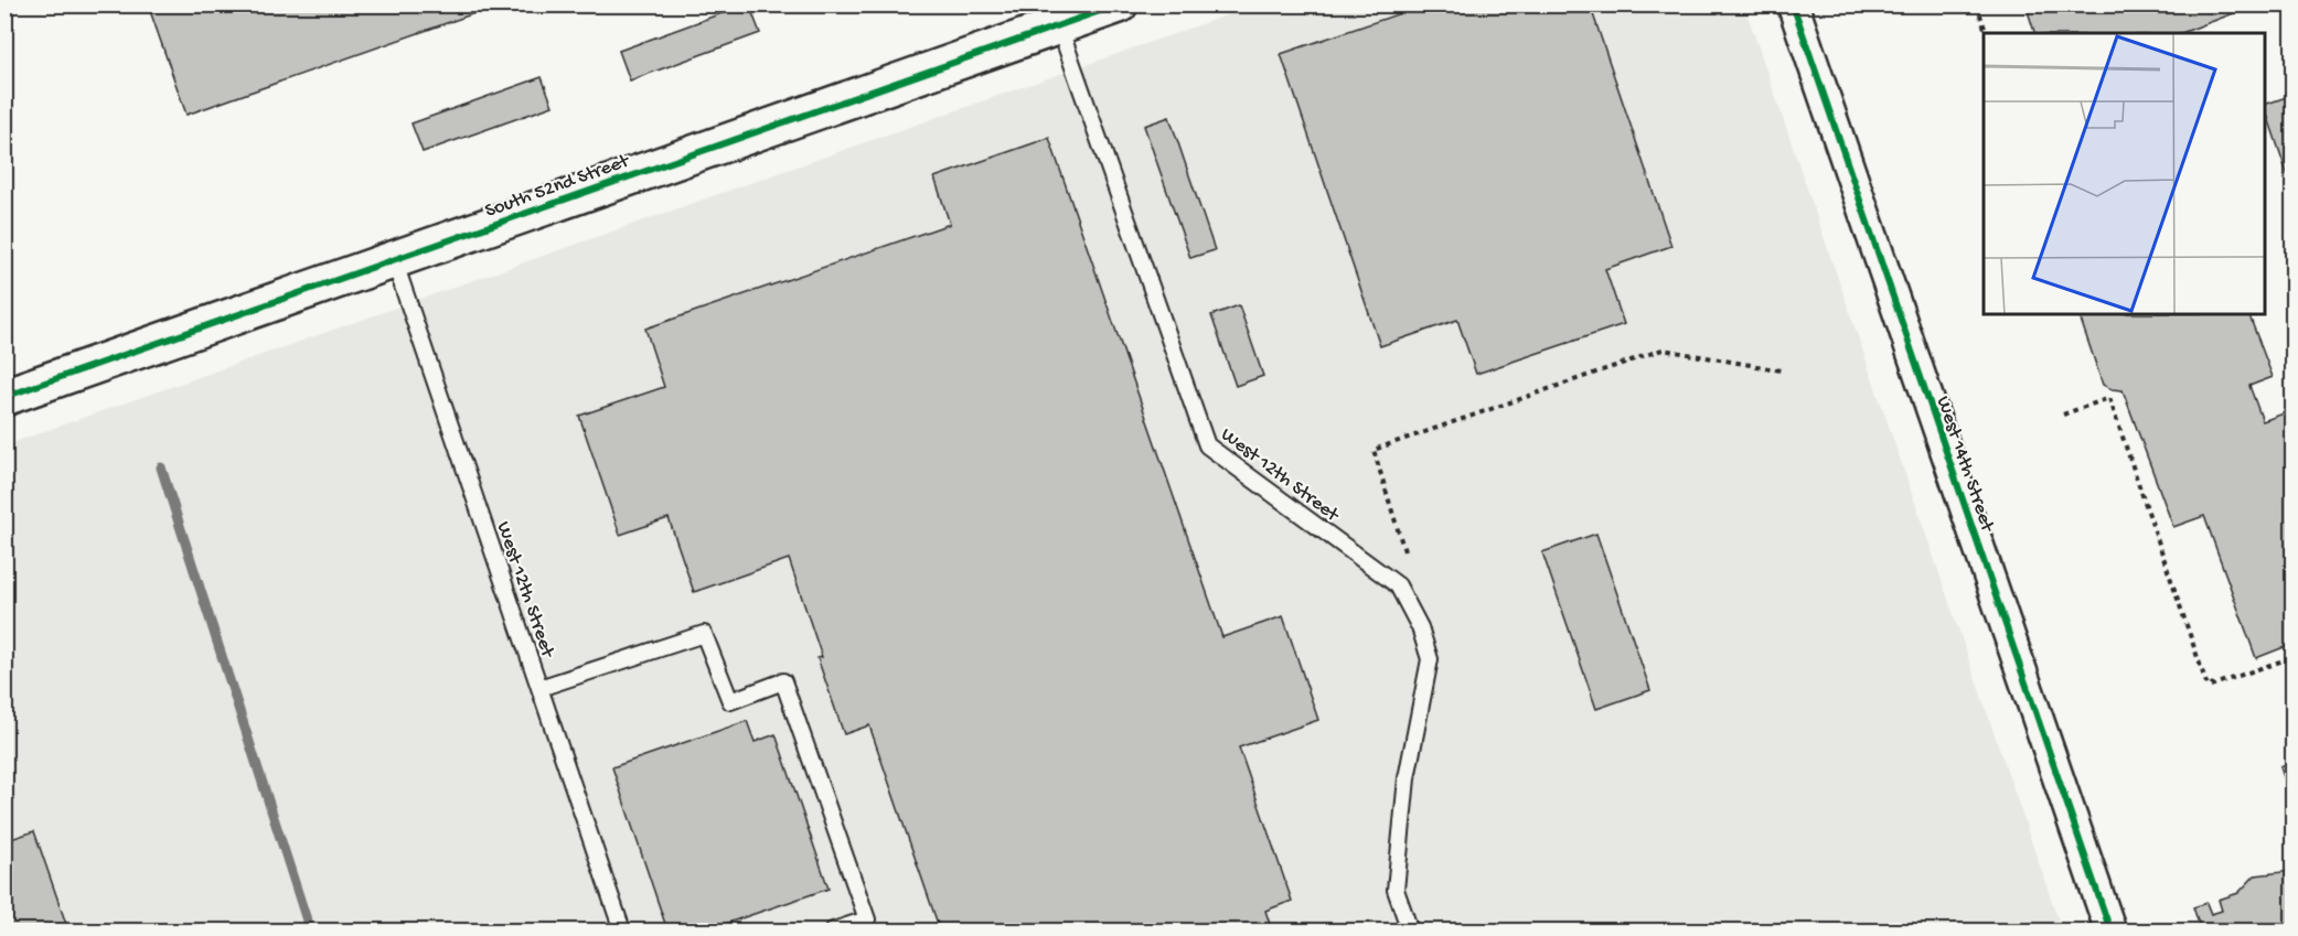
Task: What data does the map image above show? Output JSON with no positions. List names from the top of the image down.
{
  "streets": {
    "main road": ["South 52nd Street"],
    "street": ["West 14th Street"],
    "lane": ["West 12th Street"]
  },
  "crossings": [
    ["South 52nd Street", "West 12th Street"]
  ]
}
